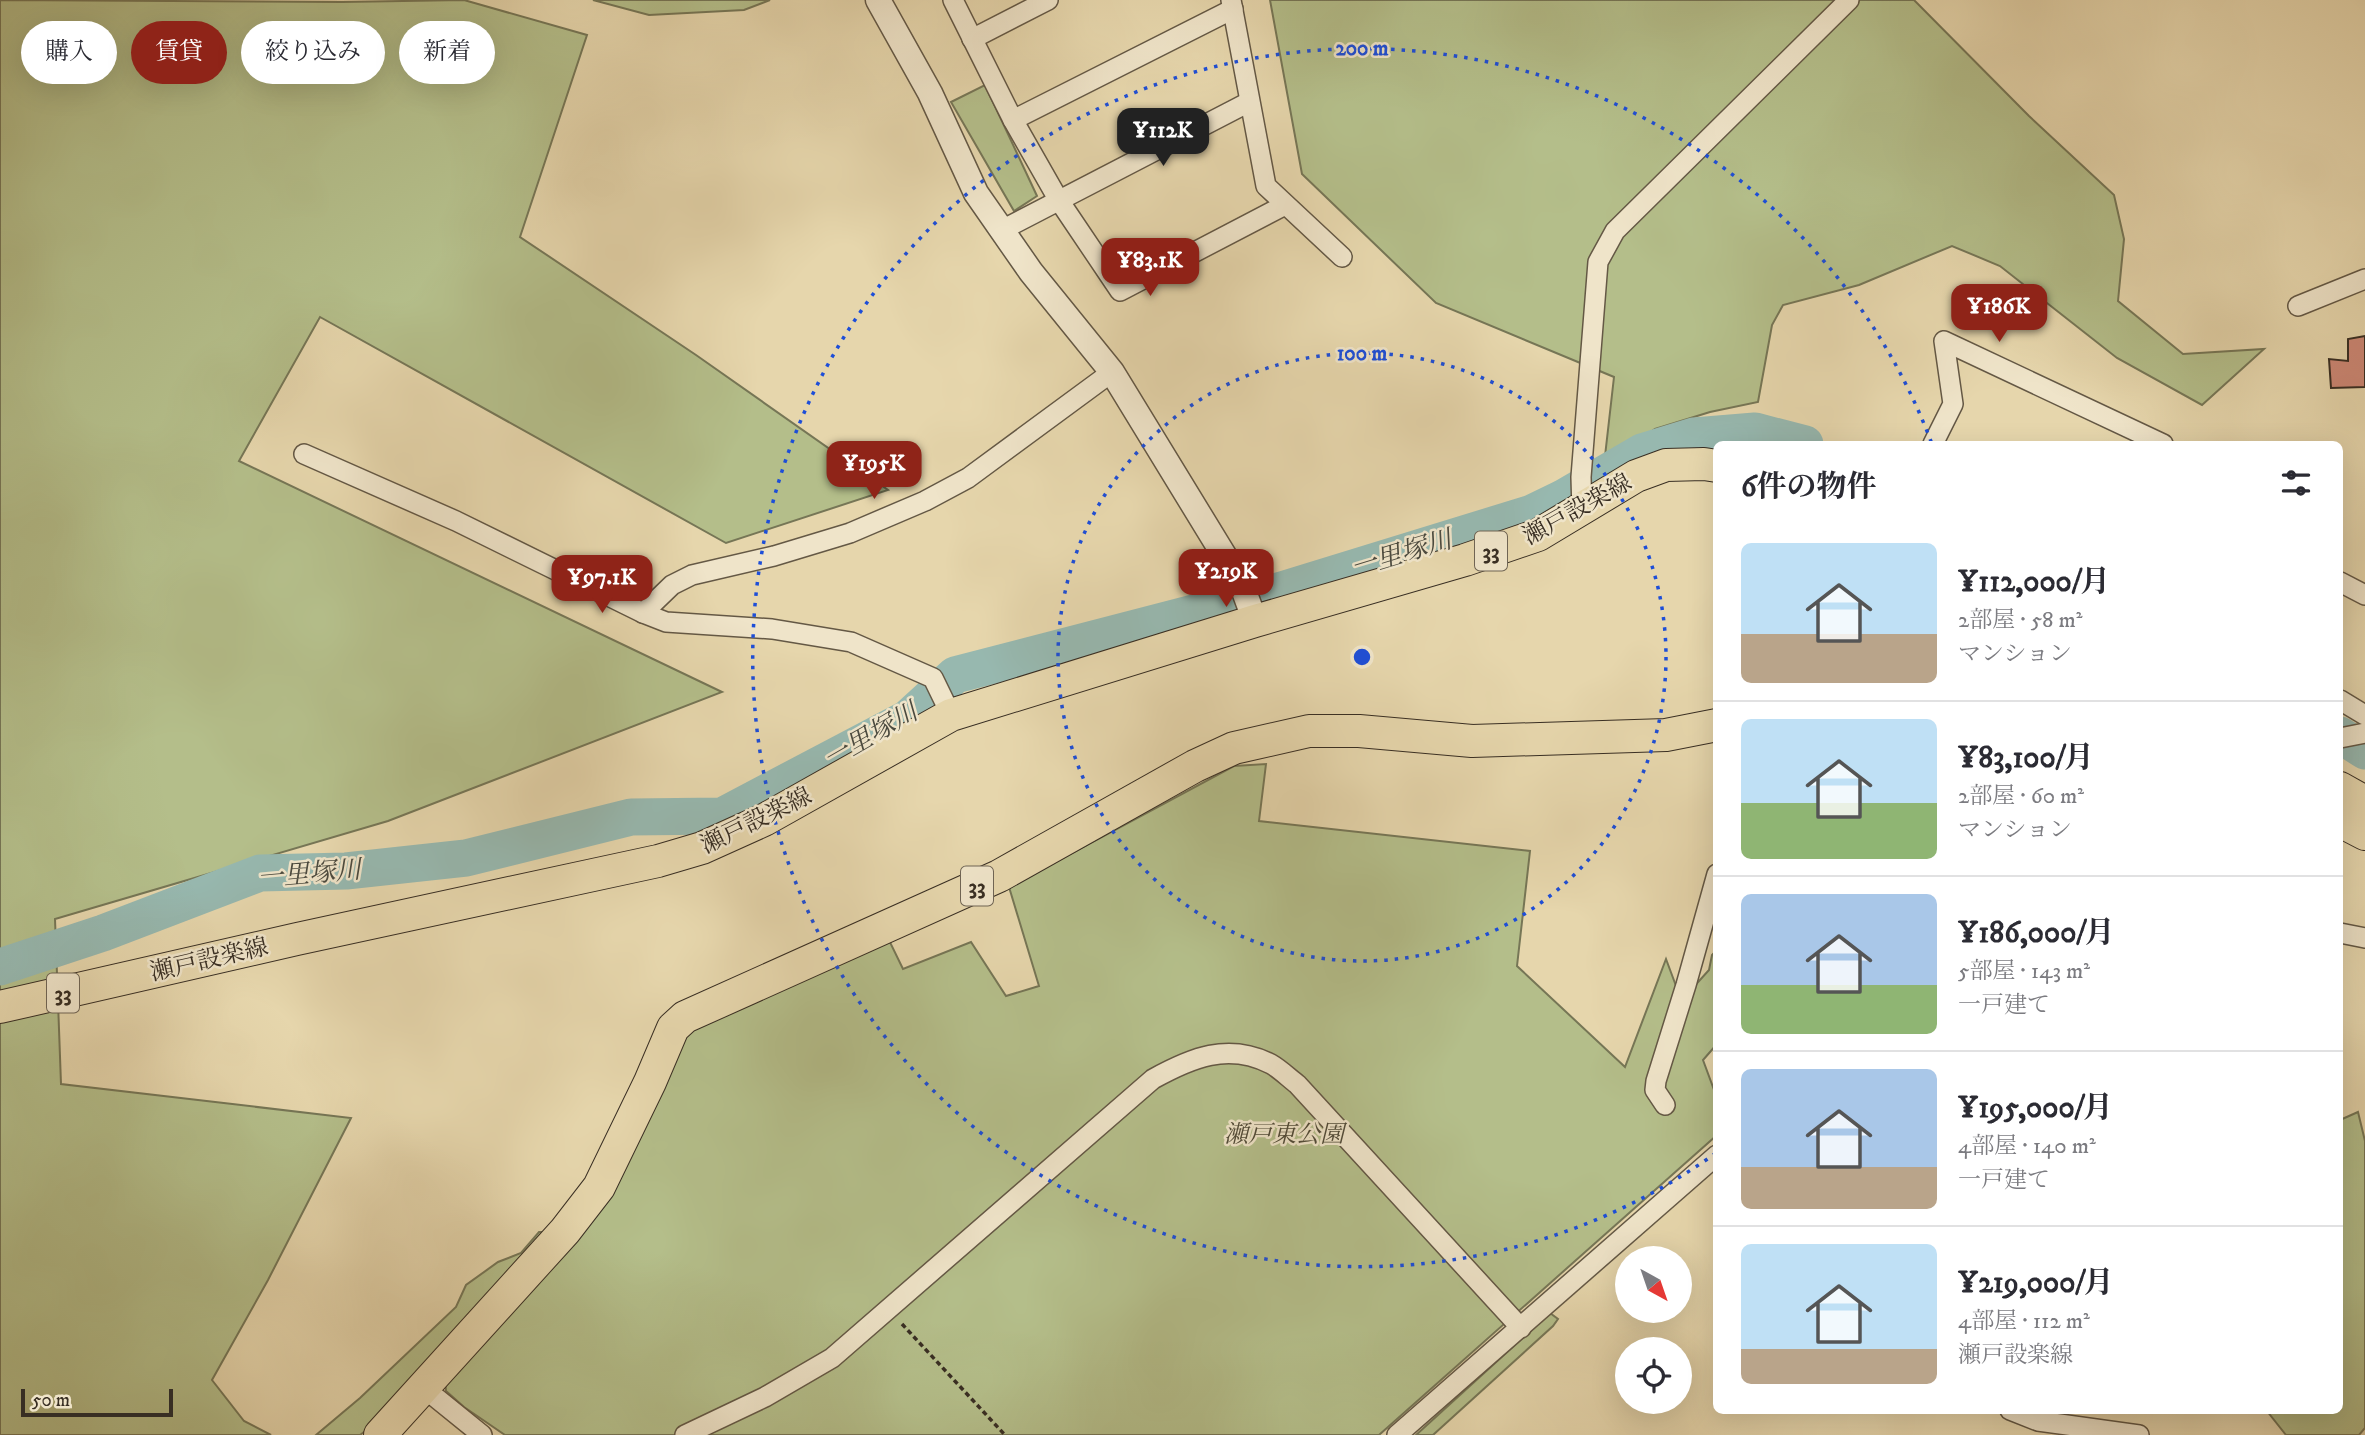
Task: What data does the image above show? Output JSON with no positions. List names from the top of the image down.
{
  "streets": {
    "main road": ["瀬戸設楽線", "33"]
  },
  "water": ["一里塚川"],
  "parks": ["瀬戸東公園"],
  "scale_bar": "50 m",
  "north": "bottom right",
  "page": {
    "chip": [
      "購入",
      "賃貸",
      "絞り込み",
      "新着"
    ],
    "price": [
      "¥112K",
      "¥83.1K",
      "¥186K",
      "¥195K",
      "¥219K",
      "¥97.1K"
    ],
    "heading": "6件の物件",
    "list": [
      {
        "name": "¥112,000/月",
        "note": "2部屋 · 58 m² · マンション"
      },
      {
        "name": "¥83,100/月",
        "note": "2部屋 · 60 m² · マンション"
      },
      {
        "name": "¥186,000/月",
        "note": "5部屋 · 143 m² · 一戸建て"
      },
      {
        "name": "¥195,000/月",
        "note": "4部屋 · 140 m² · 一戸建て"
      },
      {
        "name": "¥219,000/月",
        "note": "4部屋 · 112 m² · 瀬戸設楽線"
      }
    ],
    "scale": "50 m"
  },
  "rings": ["200 m", "100 m"]
}
